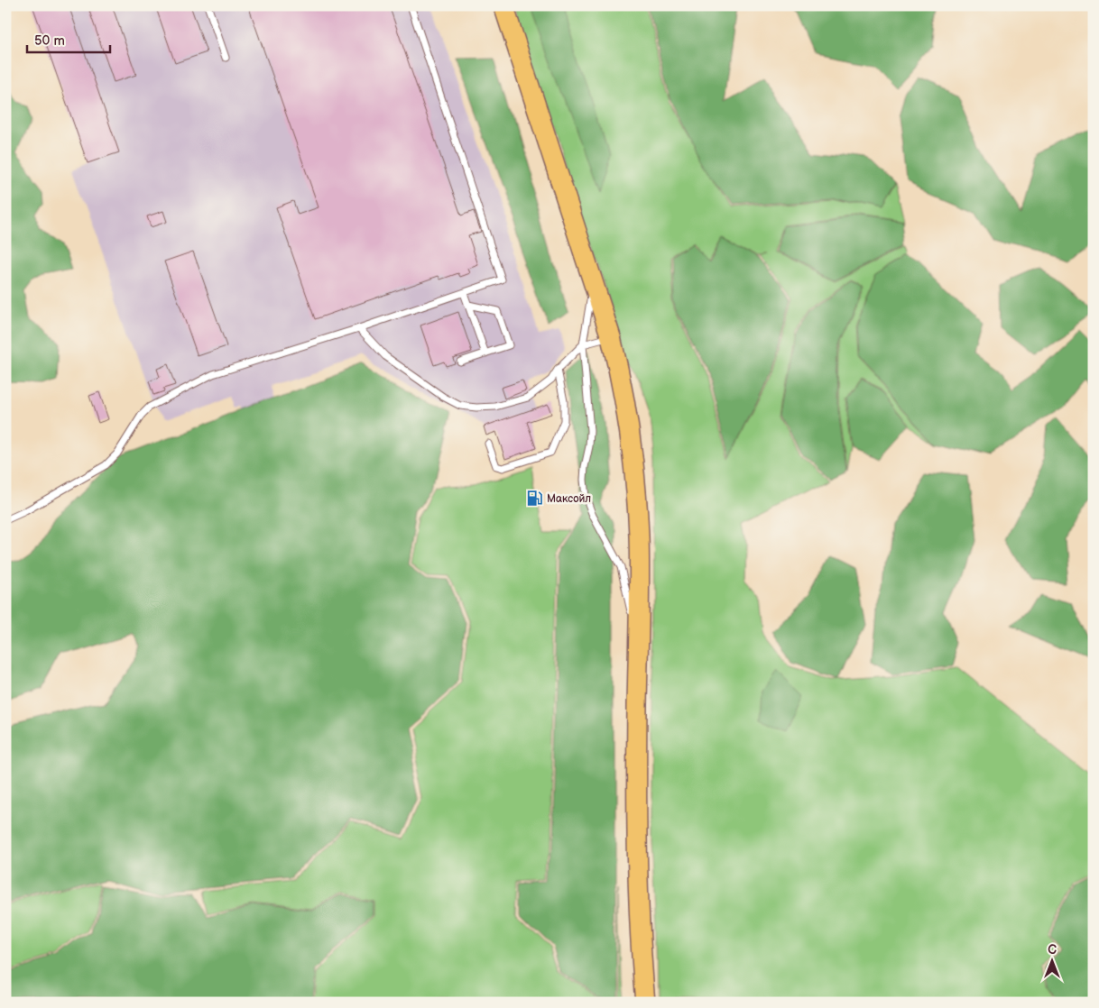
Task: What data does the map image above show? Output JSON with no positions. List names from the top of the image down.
{
  "places": {
    "fuel station": ["Максойл"]
  },
  "scale_bar": "50 m",
  "north": "top"
}
